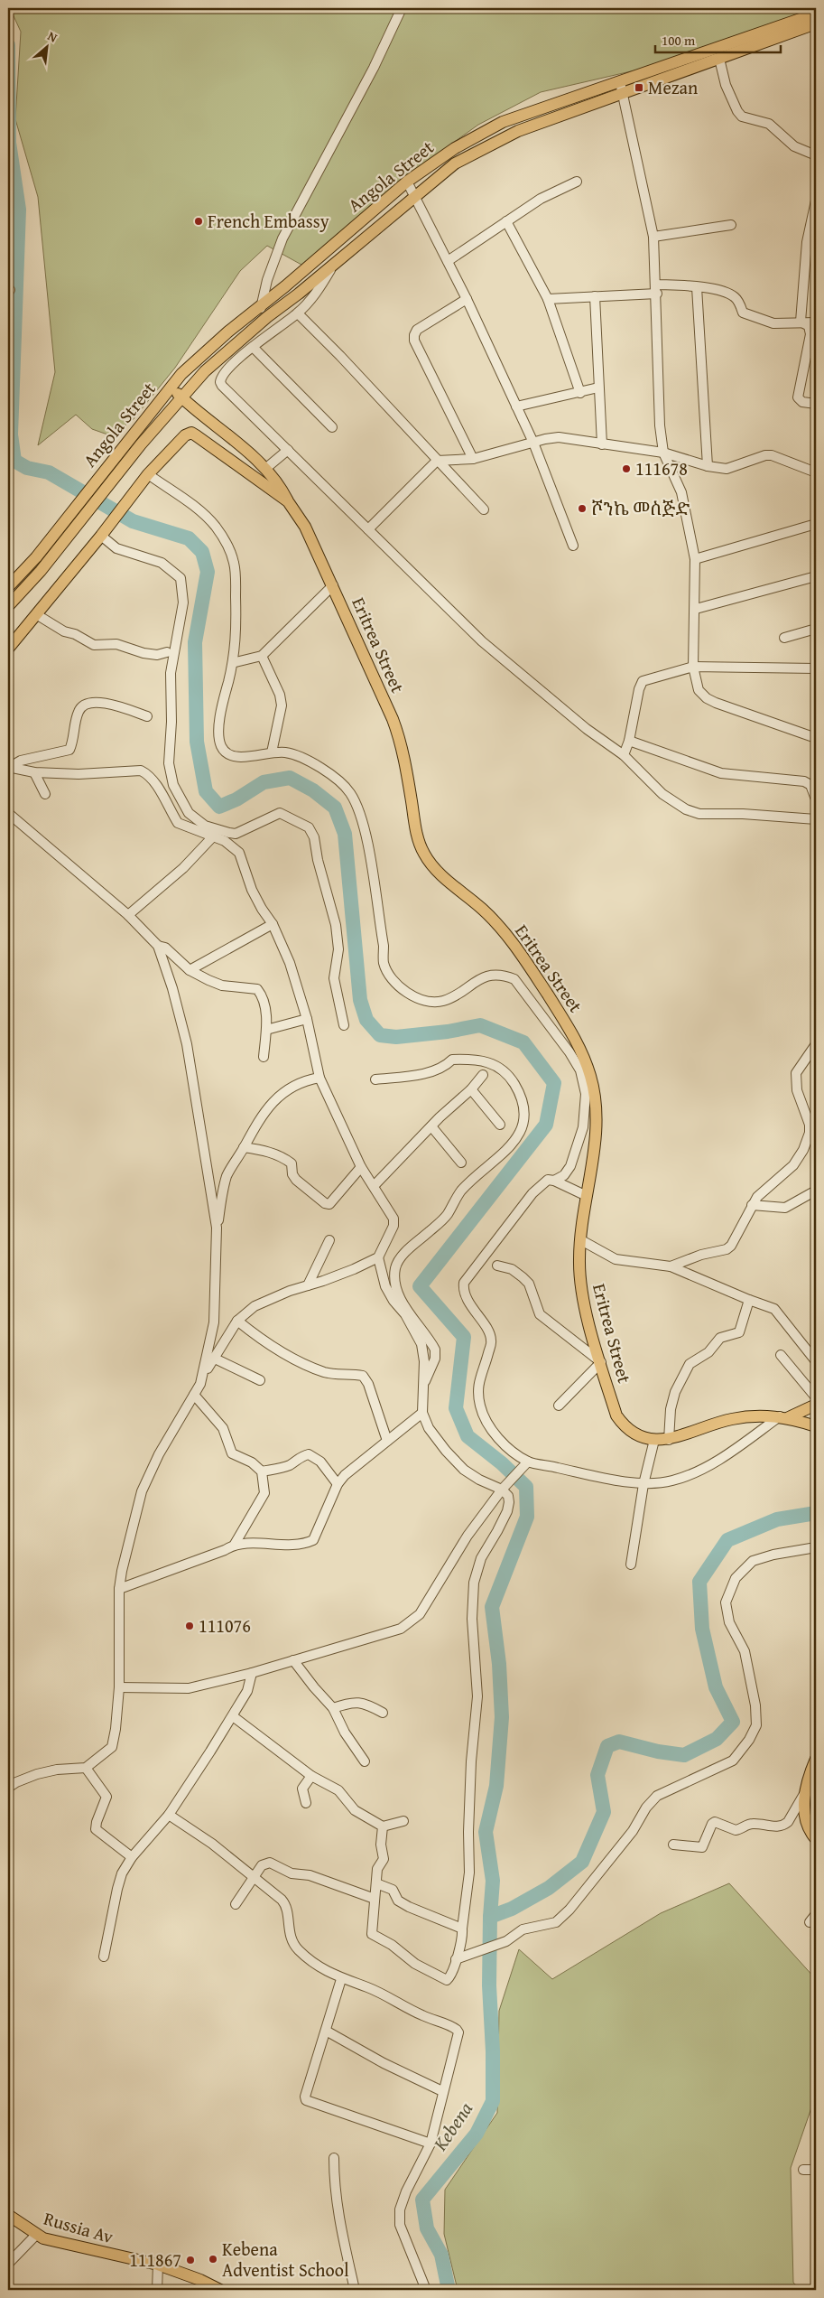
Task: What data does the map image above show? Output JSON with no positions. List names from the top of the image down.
{
  "streets": {
    "main road": ["Angola Street", "Eritrea Street", "Russia Av"]
  },
  "water": ["Kebena"],
  "places": {
    "transit": ["Mezan"],
    "other": [
      "French Embassy",
      "111678",
      "ሾንኬ መስጅድ",
      "111076",
      "Kebena Adventist School",
      "111867"
    ]
  },
  "scale_bar": "100 m",
  "north": "top right"
}
